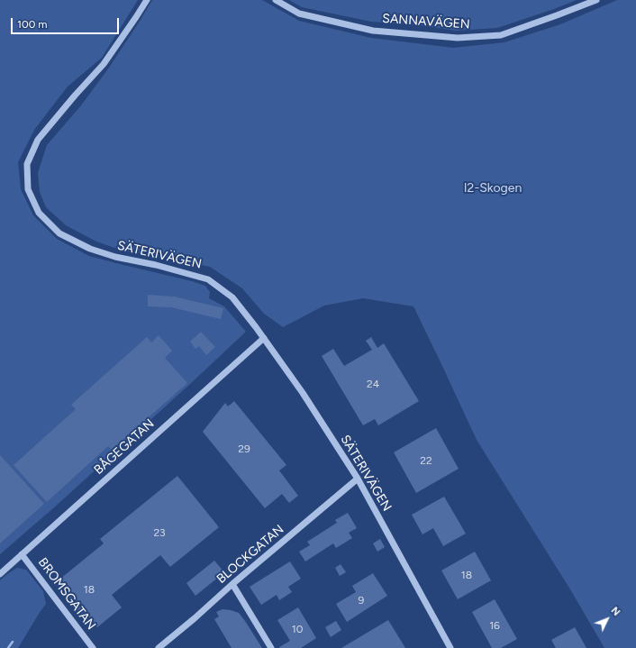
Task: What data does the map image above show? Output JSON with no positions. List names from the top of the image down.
{
  "streets": {
    "street": [
      "SANNAVÄGEN",
      "SÄTERIVÄGEN",
      "BÅGEGATAN",
      "BLOCKGATAN",
      "BROMSGATAN"
    ]
  },
  "crossings": [
    ["SÄTERIVÄGEN", "BÅGEGATAN"],
    ["SÄTERIVÄGEN", "BLOCKGATAN"],
    ["BÅGEGATAN", "BROMSGATAN"]
  ],
  "parks": ["I2-Skogen"],
  "house_numbers": [
    "24",
    "29",
    "22",
    "23",
    "18",
    "18",
    "9",
    "16",
    "10"
  ],
  "scale_bar": "100 m",
  "north": "top right"
}
